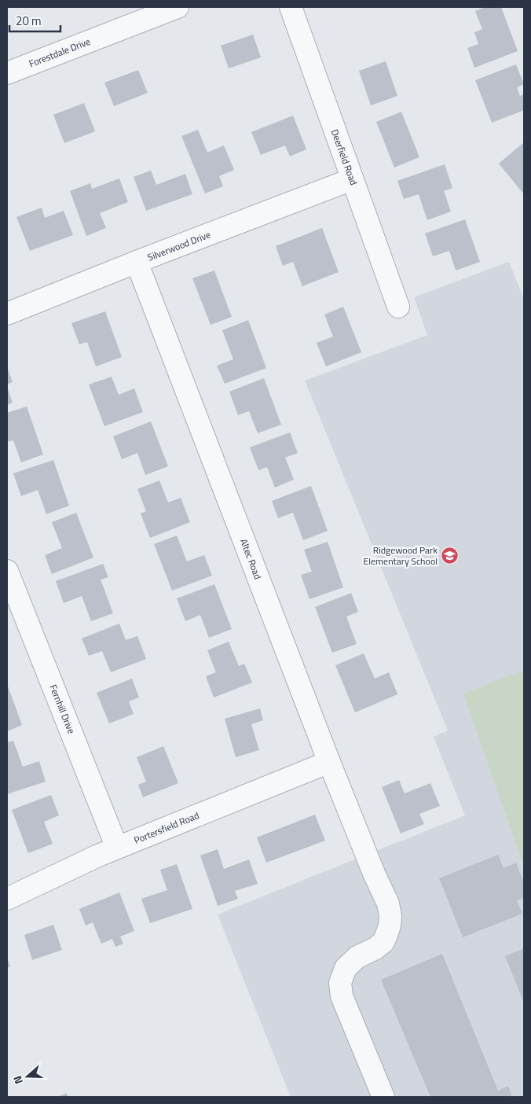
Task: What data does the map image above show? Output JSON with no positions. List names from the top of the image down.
{
  "streets": {
    "street": [
      "Forestdale Drive",
      "Deerfield Road",
      "Silverwood Drive",
      "Altec Road",
      "Fernhill Drive",
      "Portersfield Road"
    ]
  },
  "crossings": [
    ["Deerfield Road", "Silverwood Drive"],
    ["Silverwood Drive", "Altec Road"],
    ["Altec Road", "Portersfield Road"],
    ["Fernhill Drive", "Portersfield Road"]
  ],
  "places": {
    "school or university": ["Ridgewood Park Elementary School"]
  },
  "scale_bar": "20 m",
  "north": "left"
}
